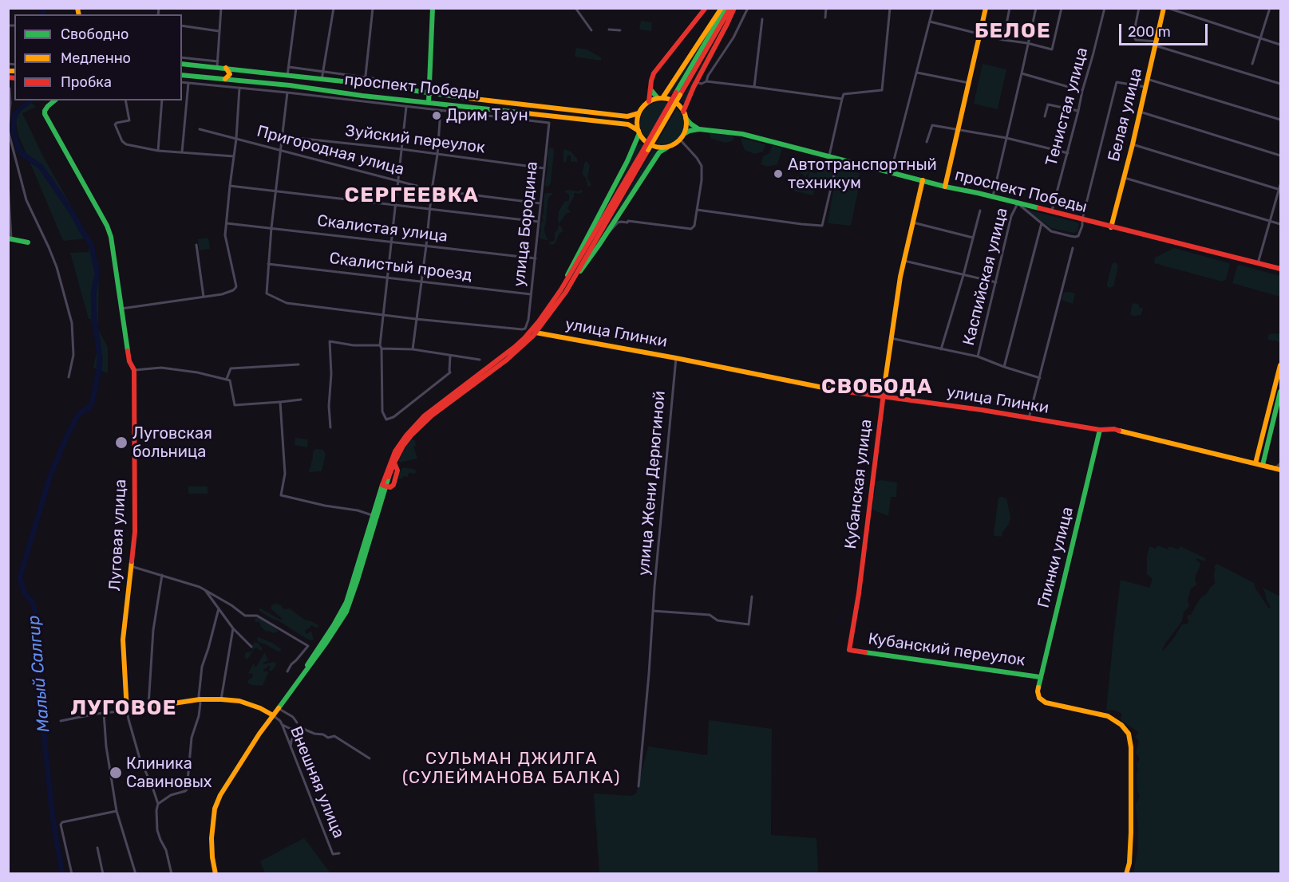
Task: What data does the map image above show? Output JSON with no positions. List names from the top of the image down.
{
  "streets": {
    "main road": [
      "проспект Победы",
      "Белая улица",
      "улица Глинки",
      "Кубанская улица",
      "Луговая улица",
      "Глинки улица",
      "Кубанский переулок"
    ],
    "street": [
      "Тенистая улица",
      "Зуйский переулок",
      "Пригородная улица",
      "улица Бородина",
      "Скалистая улица",
      "Скалистый проезд",
      "Каспийская улица",
      "улица Жени Дерюгиной",
      "Внешняя улица"
    ]
  },
  "crossings": [
    ["проспект Победы", "Тенистая улица"],
    ["проспект Победы", "Белая улица"],
    ["проспект Победы", "Каспийская улица"],
    ["проспект Победы", "Кубанская улица"],
    ["Зуйский переулок", "улица Бородина"],
    ["Пригородная улица", "улица Бородина"],
    ["улица Бородина", "Скалистая улица"],
    ["улица Бородина", "Скалистый проезд"],
    ["улица Глинки", "улица Жени Дерюгиной"],
    ["улица Глинки", "Кубанская улица"],
    ["улица Глинки", "Глинки улица"],
    ["Кубанская улица", "Кубанский переулок"],
    ["Глинки улица", "Кубанский переулок"]
  ],
  "districts": [
    "БЕЛОЕ",
    "СЕРГЕЕВКА",
    "СВОБОДА",
    "ЛУГОВОЕ",
    "СУЛЬМАН ДЖИЛГА (СУЛЕЙМАНОВА БАЛКА)"
  ],
  "water": ["Малый Салгир"],
  "places": [
    "Дрим Таун",
    "Автотранспортный техникум",
    "Луговская больница",
    "Клиника Савиновых"
  ],
  "legend": ["Свободно", "Медленно", "Пробка"],
  "scale_bar": "200 m"
}
